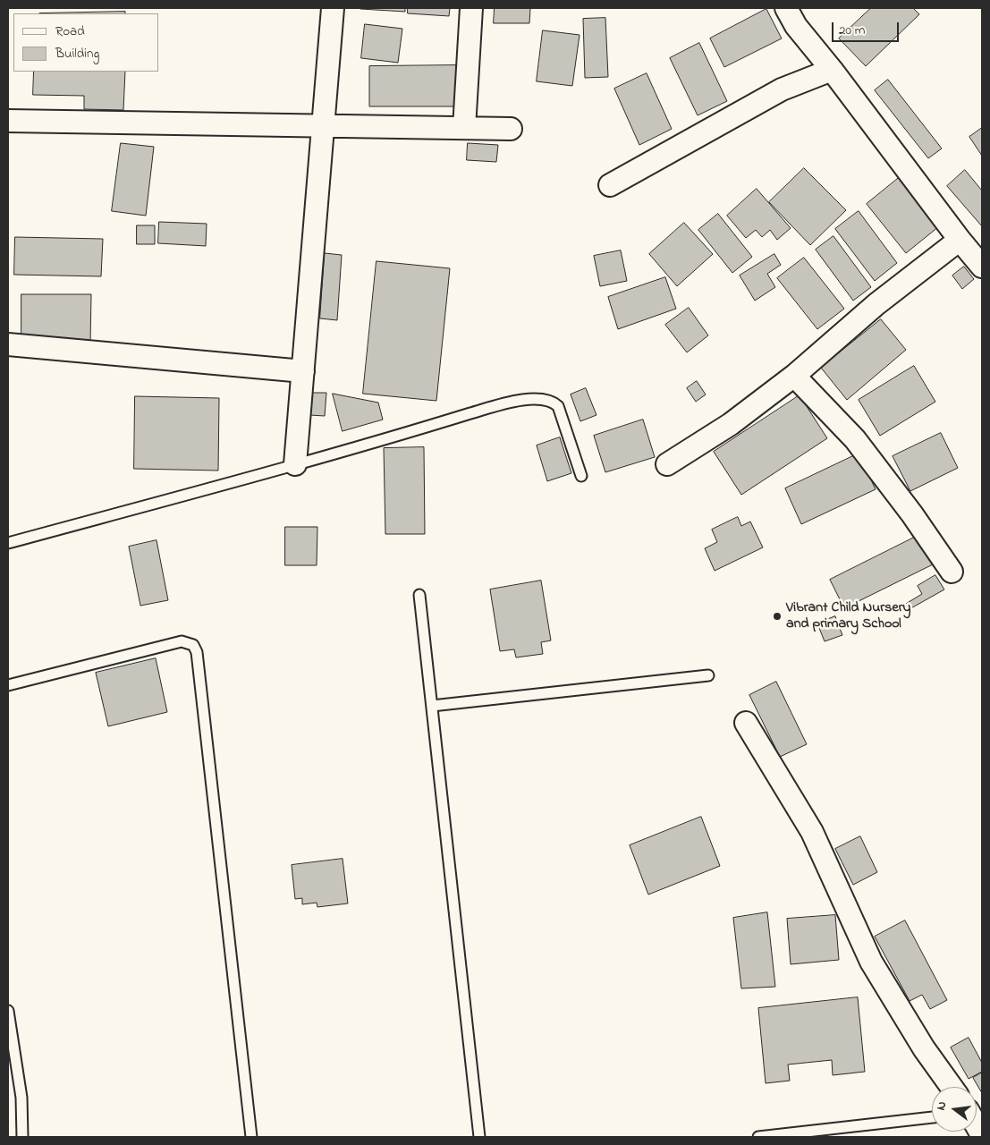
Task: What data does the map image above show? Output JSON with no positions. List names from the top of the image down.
{
  "places": ["Vibrant Child Nursery and primary School"],
  "legend": ["Road", "Building"],
  "scale_bar": "20 m",
  "north": "left"
}
